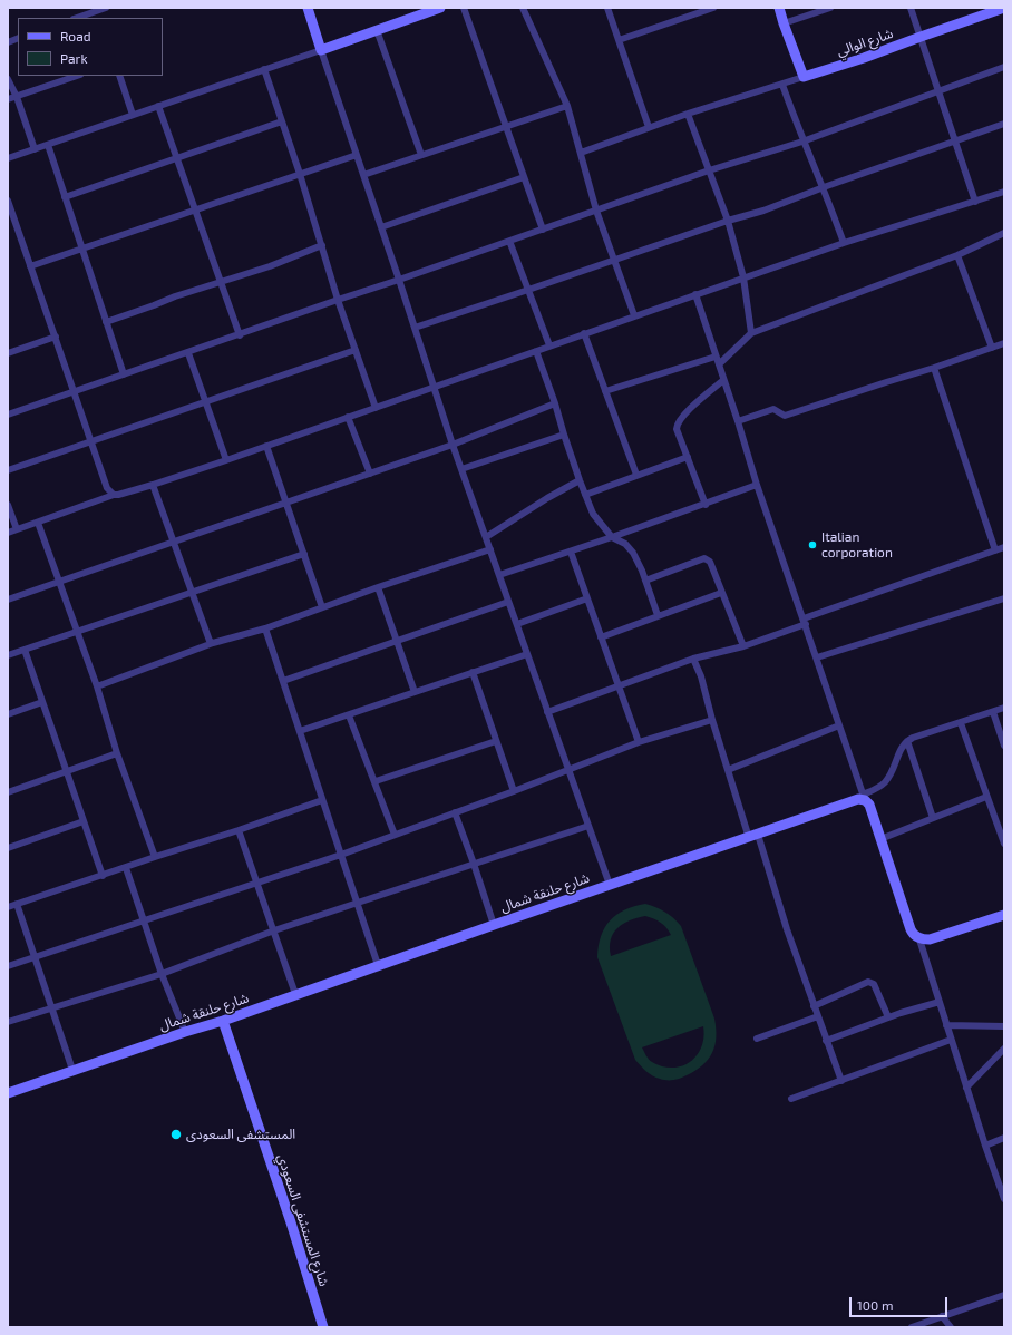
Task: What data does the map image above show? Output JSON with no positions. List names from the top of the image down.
{
  "streets": {
    "street": ["شارع الوالي", "شارع حلنقة شمال", "شارع المستشفى السعودي"]
  },
  "crossings": [
    ["شارع حلنقة شمال", "شارع المستشفى السعودي"]
  ],
  "places": ["Italian corporation", "المستشفى السعودى"],
  "legend": ["Road", "Park"],
  "scale_bar": "100 m"
}
